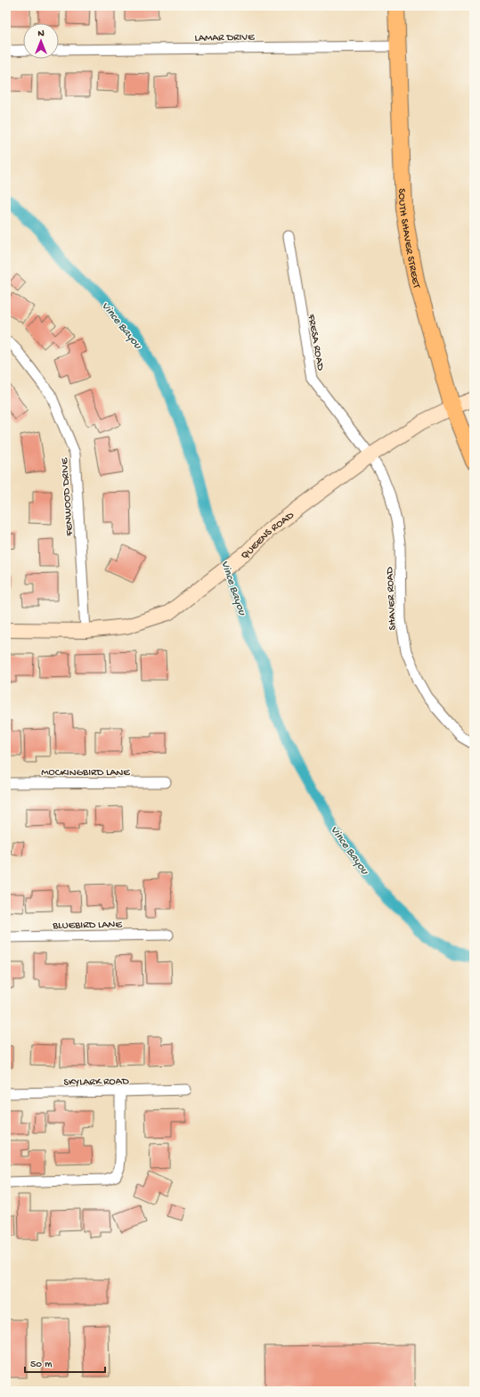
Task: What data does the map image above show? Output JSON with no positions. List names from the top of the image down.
{
  "streets": {
    "main road": ["SOUTH SHAVER STREET"],
    "street": [
      "LAMAR DRIVE",
      "FRESA ROAD",
      "FENWOOD DRIVE",
      "QUEENS ROAD",
      "SHAVER ROAD",
      "MOCKINGBIRD LANE",
      "BLUEBIRD LANE",
      "SKYLARK ROAD"
    ]
  },
  "crossings": [
    ["LAMAR DRIVE", "SOUTH SHAVER STREET"],
    ["SOUTH SHAVER STREET", "QUEENS ROAD"],
    ["FRESA ROAD", "QUEENS ROAD"],
    ["FRESA ROAD", "SHAVER ROAD"],
    ["FENWOOD DRIVE", "QUEENS ROAD"],
    ["QUEENS ROAD", "SHAVER ROAD"]
  ],
  "water": ["Vince Bayou"],
  "scale_bar": "50 m",
  "north": "top"
}
